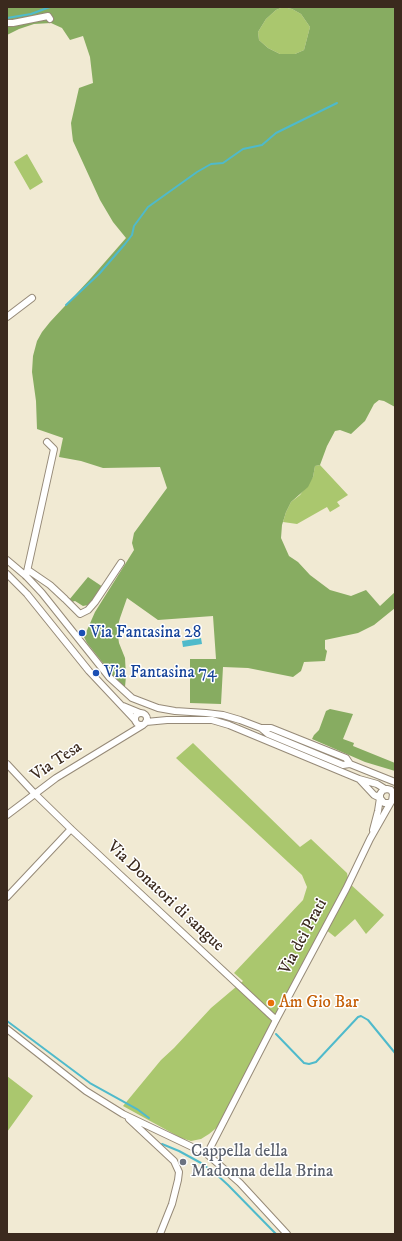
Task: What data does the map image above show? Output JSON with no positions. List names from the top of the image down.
{
  "streets": {
    "street": ["Via Tesa", "Via Donatori di sangue", "Via dei Prati"]
  },
  "crossings": [
    ["Via Tesa", "Via Donatori di sangue"],
    ["Via Donatori di sangue", "Via dei Prati"]
  ],
  "places": [
    "Via Fantasina 28",
    "Via Fantasina 74",
    "Am Gio Bar",
    "Cappella della Madonna della Brina"
  ]
}
